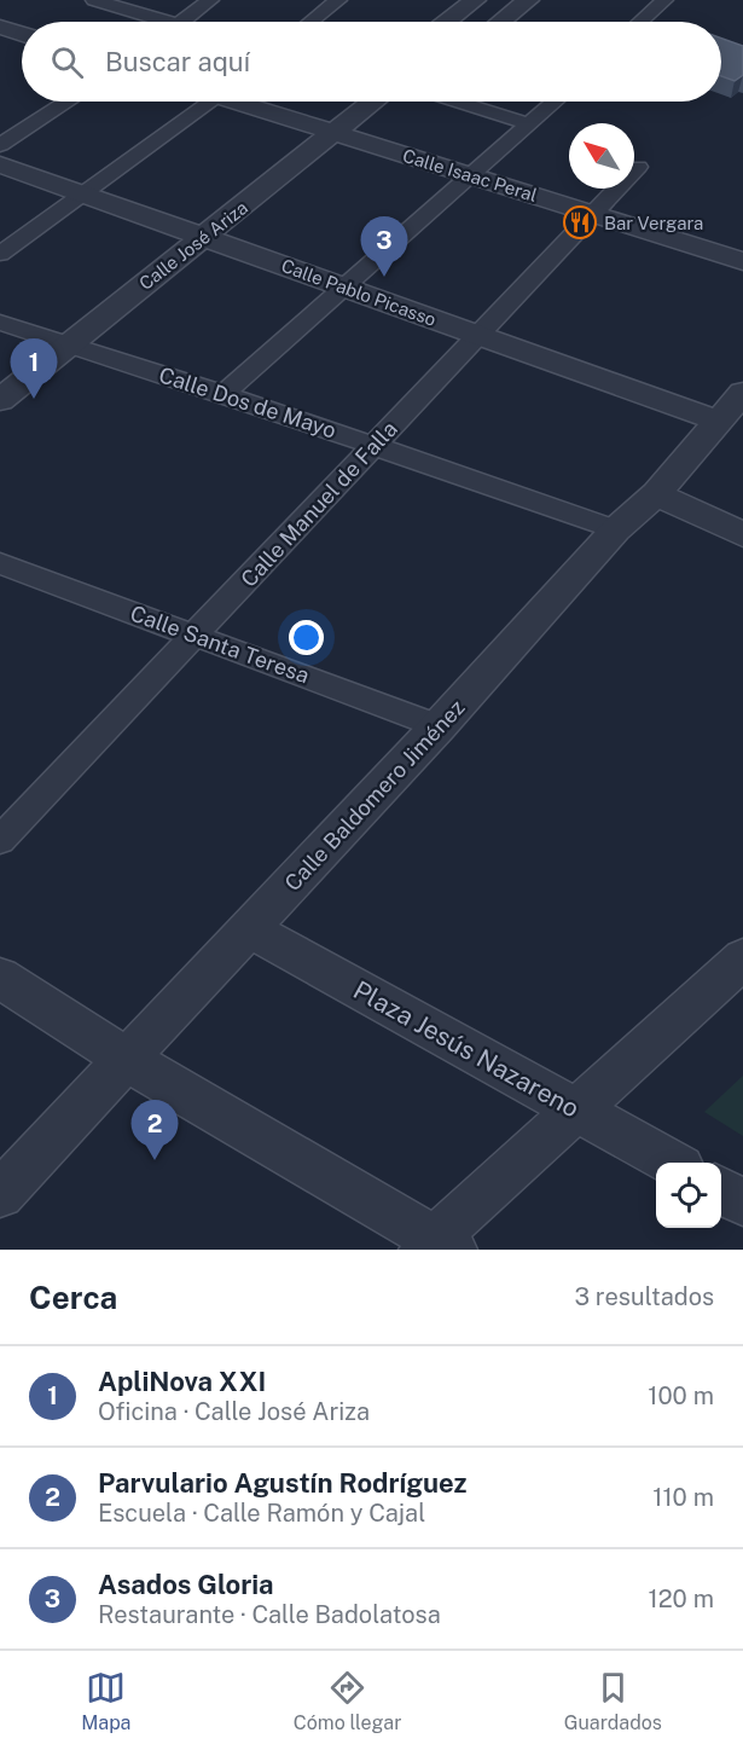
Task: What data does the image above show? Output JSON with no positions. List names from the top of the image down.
{
  "streets": {
    "street": [
      "Calle Isaac Peral",
      "Calle José Ariza",
      "Calle Pablo Picasso",
      "Calle Dos de Mayo",
      "Calle Manuel de Falla",
      "Calle Santa Teresa",
      "Calle Baldomero Jiménez",
      "Plaza Jesús Nazareno"
    ]
  },
  "crossings": [
    ["Calle Isaac Peral", "Calle José Ariza"],
    ["Calle Isaac Peral", "Calle Manuel de Falla"],
    ["Calle José Ariza", "Calle Pablo Picasso"],
    ["Calle José Ariza", "Calle Dos de Mayo"],
    ["Calle Pablo Picasso", "Calle Manuel de Falla"],
    ["Calle Pablo Picasso", "Calle Baldomero Jiménez"],
    ["Calle Dos de Mayo", "Calle Manuel de Falla"],
    ["Calle Dos de Mayo", "Calle Baldomero Jiménez"],
    ["Calle Manuel de Falla", "Calle Santa Teresa"],
    ["Calle Santa Teresa", "Calle Baldomero Jiménez"],
    ["Calle Baldomero Jiménez", "Plaza Jesús Nazareno"]
  ],
  "places": {
    "restaurant": ["Bar Vergara"]
  },
  "north": "top left",
  "page": {
    "search": "Buscar aquí",
    "pins": ["3", "1", "2"],
    "heading": ["Cerca", "3 resultados"],
    "list": [
      {
        "mark": "1",
        "name": "ApliNova XXI",
        "note": "Oficina · Calle José Ariza",
        "value": "100 m"
      },
      {
        "mark": "2",
        "name": "Parvulario Agustín Rodríguez",
        "note": "Escuela · Calle Ramón y Cajal",
        "value": "110 m"
      },
      {
        "mark": "3",
        "name": "Asados Gloria",
        "note": "Restaurante · Calle Badolatosa",
        "value": "120 m"
      }
    ],
    "nav": ["Mapa", "Cómo llegar", "Guardados"]
  }
}
